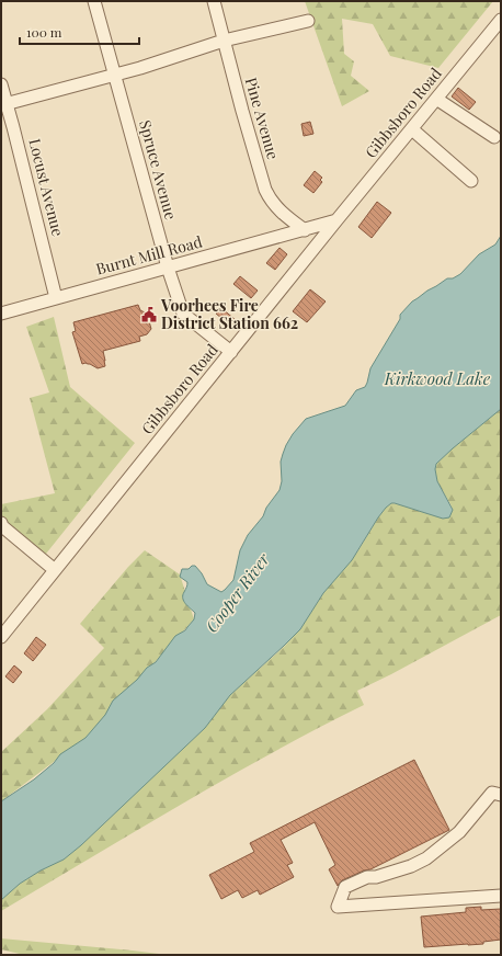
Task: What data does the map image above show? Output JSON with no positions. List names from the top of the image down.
{
  "streets": {
    "street": [
      "Gibbsboro Road",
      "Pine Avenue",
      "Spruce Avenue",
      "Locust Avenue",
      "Burnt Mill Road"
    ]
  },
  "crossings": [
    ["Gibbsboro Road", "Spruce Avenue"],
    ["Gibbsboro Road", "Burnt Mill Road"],
    ["Pine Avenue", "Burnt Mill Road"],
    ["Spruce Avenue", "Burnt Mill Road"],
    ["Locust Avenue", "Burnt Mill Road"]
  ],
  "water": ["Kirkwood Lake", "Cooper River"],
  "places": {
    "public building": ["Voorhees Fire District Station 662"]
  },
  "scale_bar": "100 m"
}
